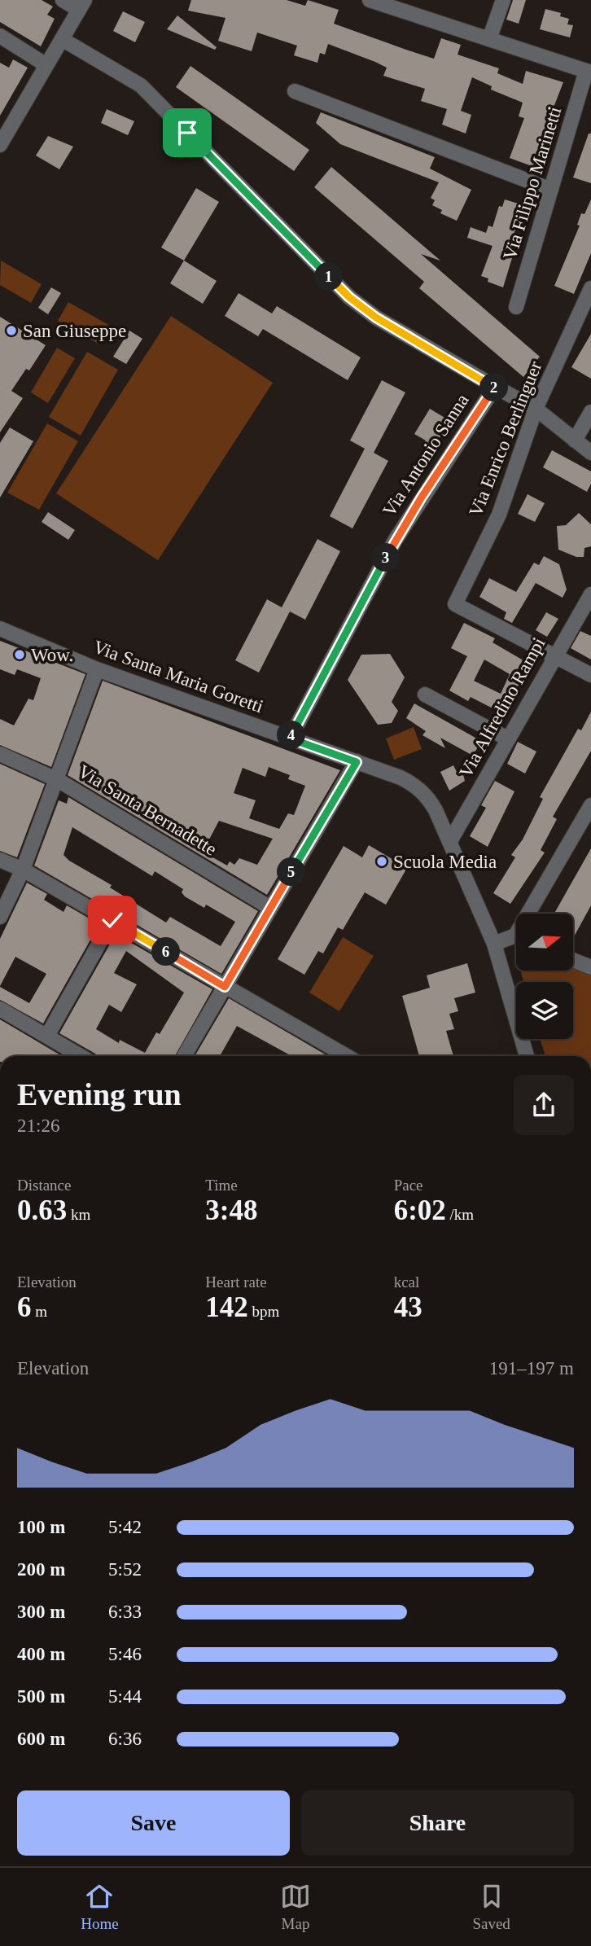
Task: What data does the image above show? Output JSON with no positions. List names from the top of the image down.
{
  "streets": {
    "street": [
      "Via Filippo Marinetti",
      "Via Enrico Berlinguer",
      "Via Antonio Sanna",
      "Via Santa Maria Goretti",
      "Via Alfredino Rampi",
      "Via Santa Bernadette"
    ]
  },
  "crossings": [
    ["Via Enrico Berlinguer", "Via Alfredino Rampi"],
    ["Via Antonio Sanna", "Via Santa Maria Goretti"],
    ["Via Santa Maria Goretti", "Via Alfredino Rampi"]
  ],
  "places": ["San Giuseppe", "Wow.", "Scuola Media"],
  "north": "right",
  "page": {
    "pins": [
      "1",
      "2",
      "3",
      "4",
      "5",
      "6"
    ],
    "heading": ["Evening run", "21:26"],
    "stats": [
      ["Distance", "0.63 km"],
      ["Time", "3:48"],
      ["Pace", "6:02 /km"],
      ["Elevation", "6 m"],
      ["Heart rate", "142 bpm"],
      ["kcal", "43"]
    ],
    "chart": ["Elevation", "191–197 m"],
    "list": [
      {
        "name": "100 m",
        "note": "5:42"
      },
      {
        "name": "200 m",
        "note": "5:52"
      },
      {
        "name": "300 m",
        "note": "6:33"
      },
      {
        "name": "400 m",
        "note": "5:46"
      },
      {
        "name": "500 m",
        "note": "5:44"
      },
      {
        "name": "600 m",
        "note": "6:36"
      }
    ],
    "buttons": ["Save", "Share"],
    "tabs": ["Home", "Map", "Saved"]
  }
}
